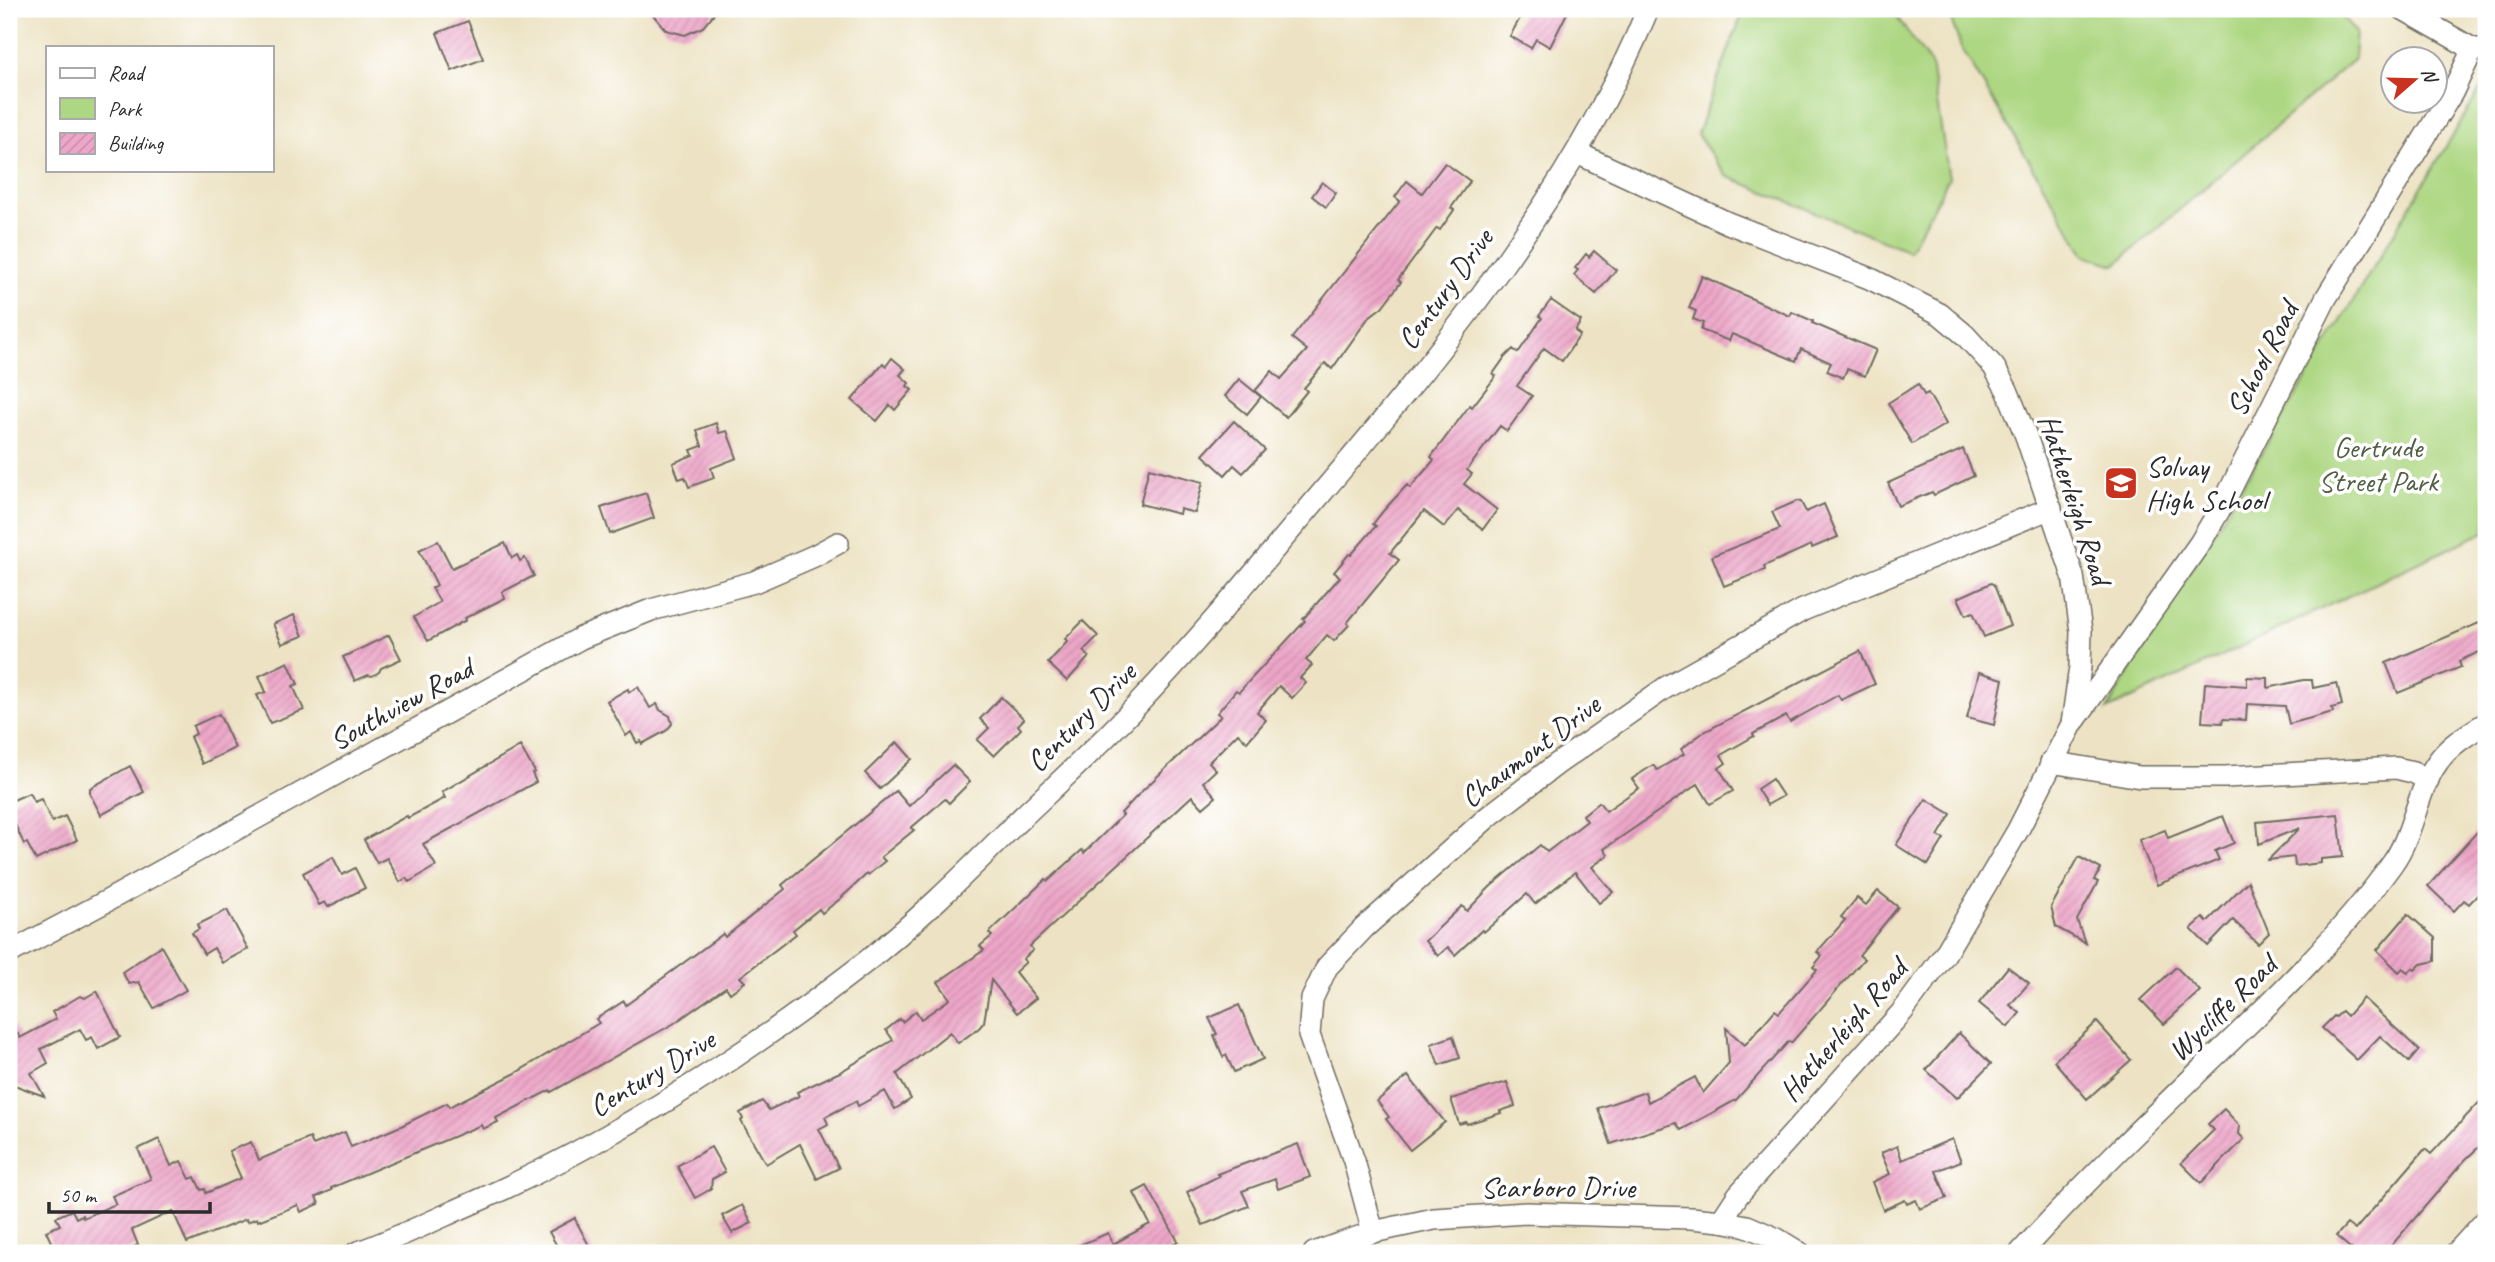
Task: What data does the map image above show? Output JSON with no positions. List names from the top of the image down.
{
  "streets": {
    "street": [
      "Century Drive",
      "School Road",
      "Hatherleigh Road",
      "Southview Road",
      "Chaumont Drive",
      "Wycliffe Road",
      "Scarboro Drive"
    ]
  },
  "crossings": [
    ["Century Drive", "Hatherleigh Road"],
    ["School Road", "Hatherleigh Road"],
    ["Hatherleigh Road", "Chaumont Drive"],
    ["Hatherleigh Road", "Scarboro Drive"],
    ["Chaumont Drive", "Scarboro Drive"]
  ],
  "parks": ["Gertrude Street Park"],
  "places": {
    "school or university": ["Solvay High School"]
  },
  "legend": ["Road", "Park", "Building"],
  "scale_bar": "50 m",
  "north": "right"
}
